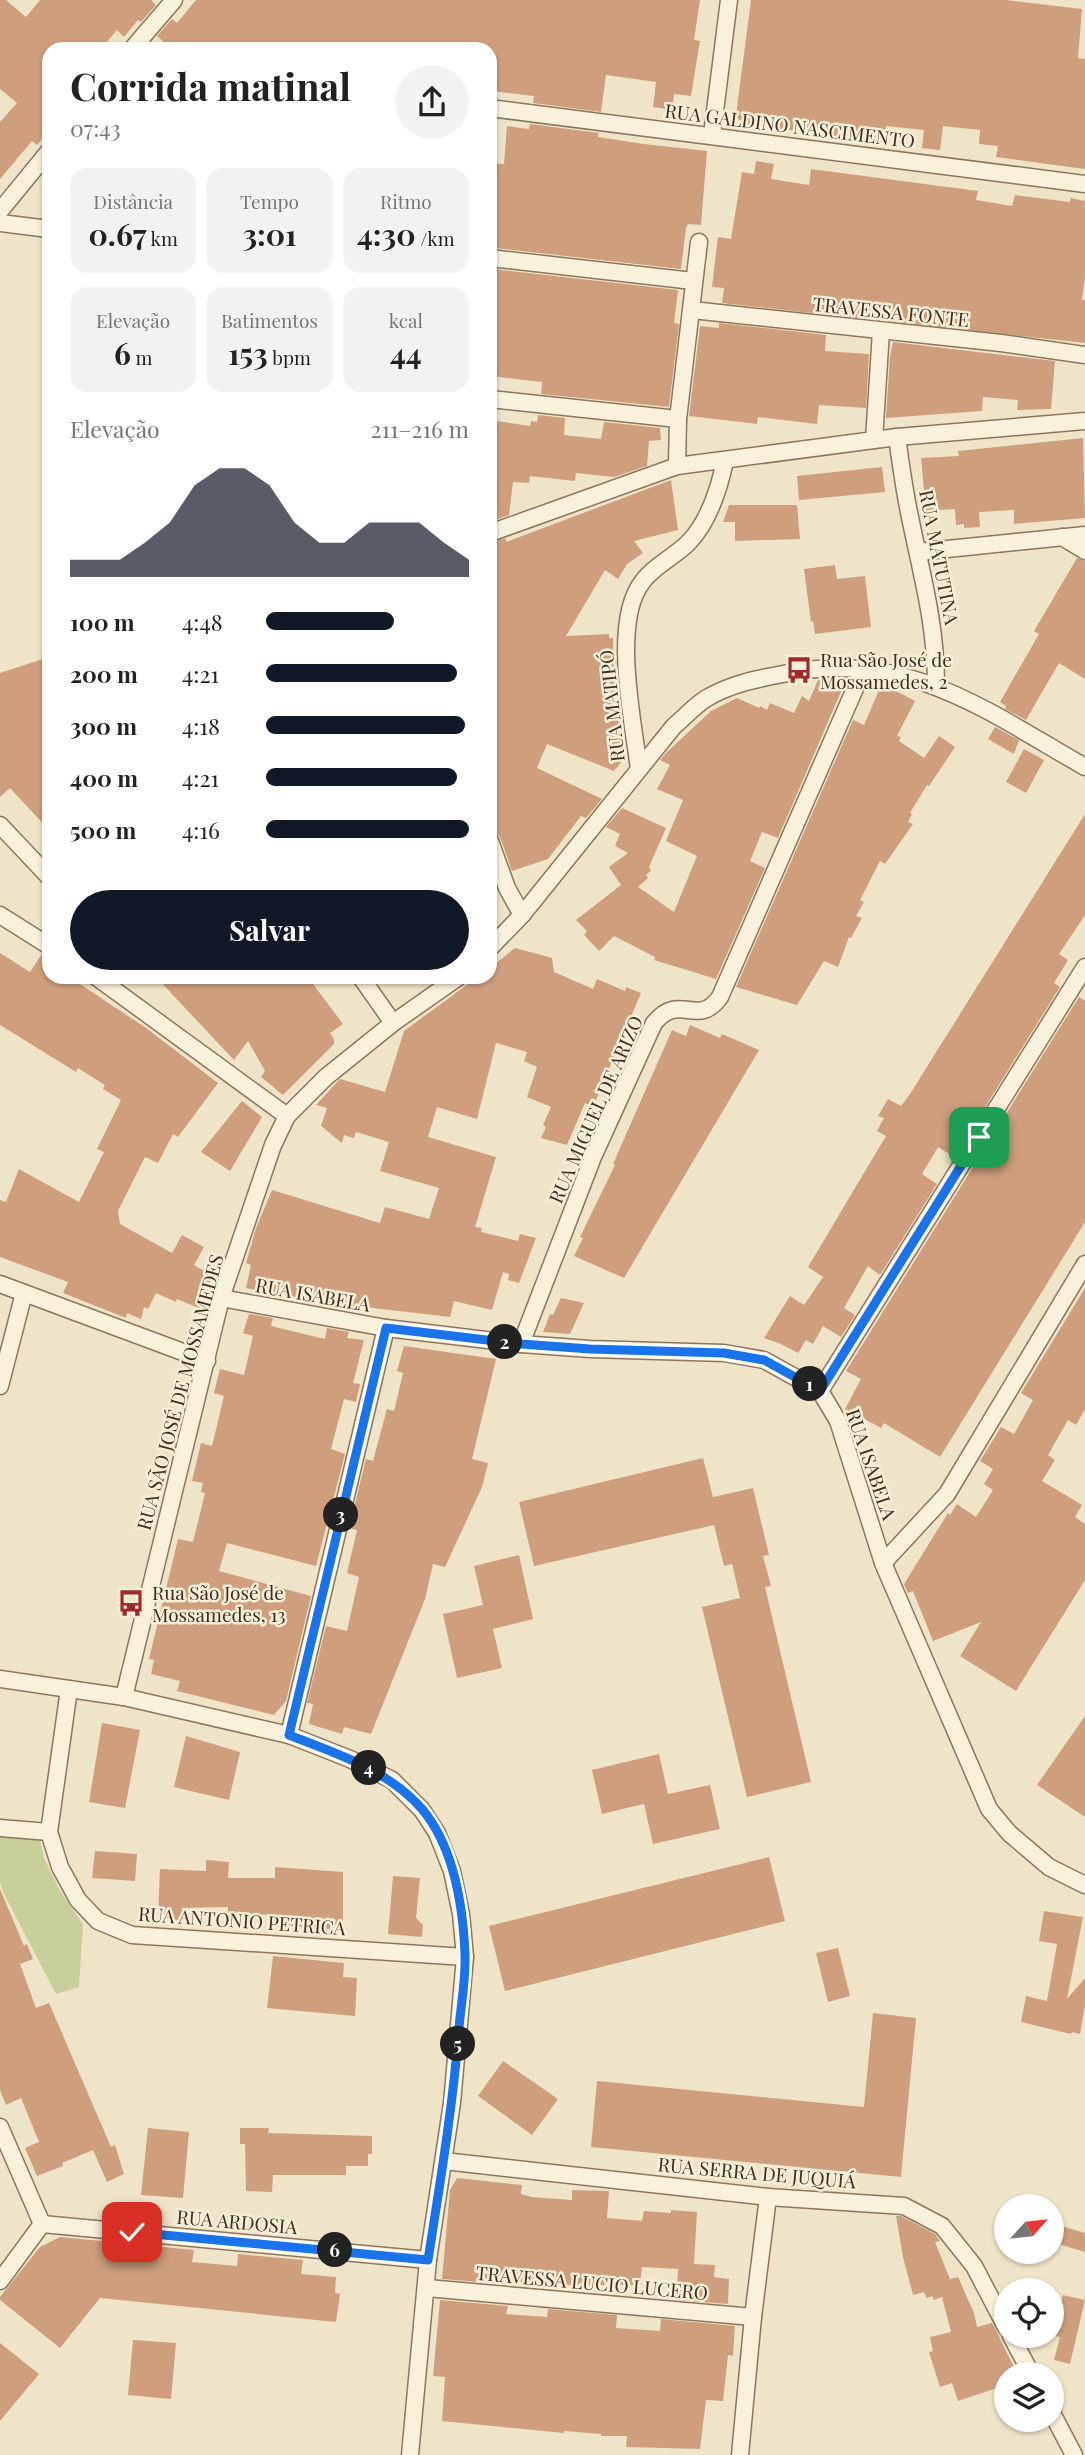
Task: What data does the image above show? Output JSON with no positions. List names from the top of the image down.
{
  "streets": {
    "street": [
      "RUA GALDINO NASCIMENTO",
      "TRAVESSA FONTE",
      "RUA MATUTINA",
      "RUA MATIPÓ",
      "RUA MIGUEL DE ARIZO",
      "RUA ISABELA",
      "RUA SÃO JOSÉ DE MOSSAMEDES",
      "RUA ANTONIO PETRICA",
      "RUA SERRA DE JUQUIÁ",
      "RUA ARDOSIA",
      "TRAVESSA LUCIO LUCERO"
    ]
  },
  "crossings": [
    ["RUA MIGUEL DE ARIZO", "RUA ISABELA"],
    ["RUA ISABELA", "RUA SÃO JOSÉ DE MOSSAMEDES"]
  ],
  "places": {
    "bus stop": ["Rua São José de Mossamedes, 2", "Rua São José de Mossamedes, 13"]
  },
  "north": "top right",
  "page": {
    "heading": ["Corrida matinal", "07:43"],
    "stats": [
      ["Distância", "0.67 km"],
      ["Tempo", "3:01"],
      ["Ritmo", "4:30 /km"],
      ["Elevação", "6 m"],
      ["Batimentos", "153 bpm"],
      ["kcal", "44"]
    ],
    "chart": ["Elevação", "211–216 m"],
    "list": [
      {
        "name": "100 m",
        "note": "4:48"
      },
      {
        "name": "200 m",
        "note": "4:21"
      },
      {
        "name": "300 m",
        "note": "4:18"
      },
      {
        "name": "400 m",
        "note": "4:21"
      },
      {
        "name": "500 m",
        "note": "4:16"
      }
    ],
    "buttons": "Salvar",
    "pins": [
      "2",
      "1",
      "3",
      "4",
      "5",
      "6"
    ]
  }
}
